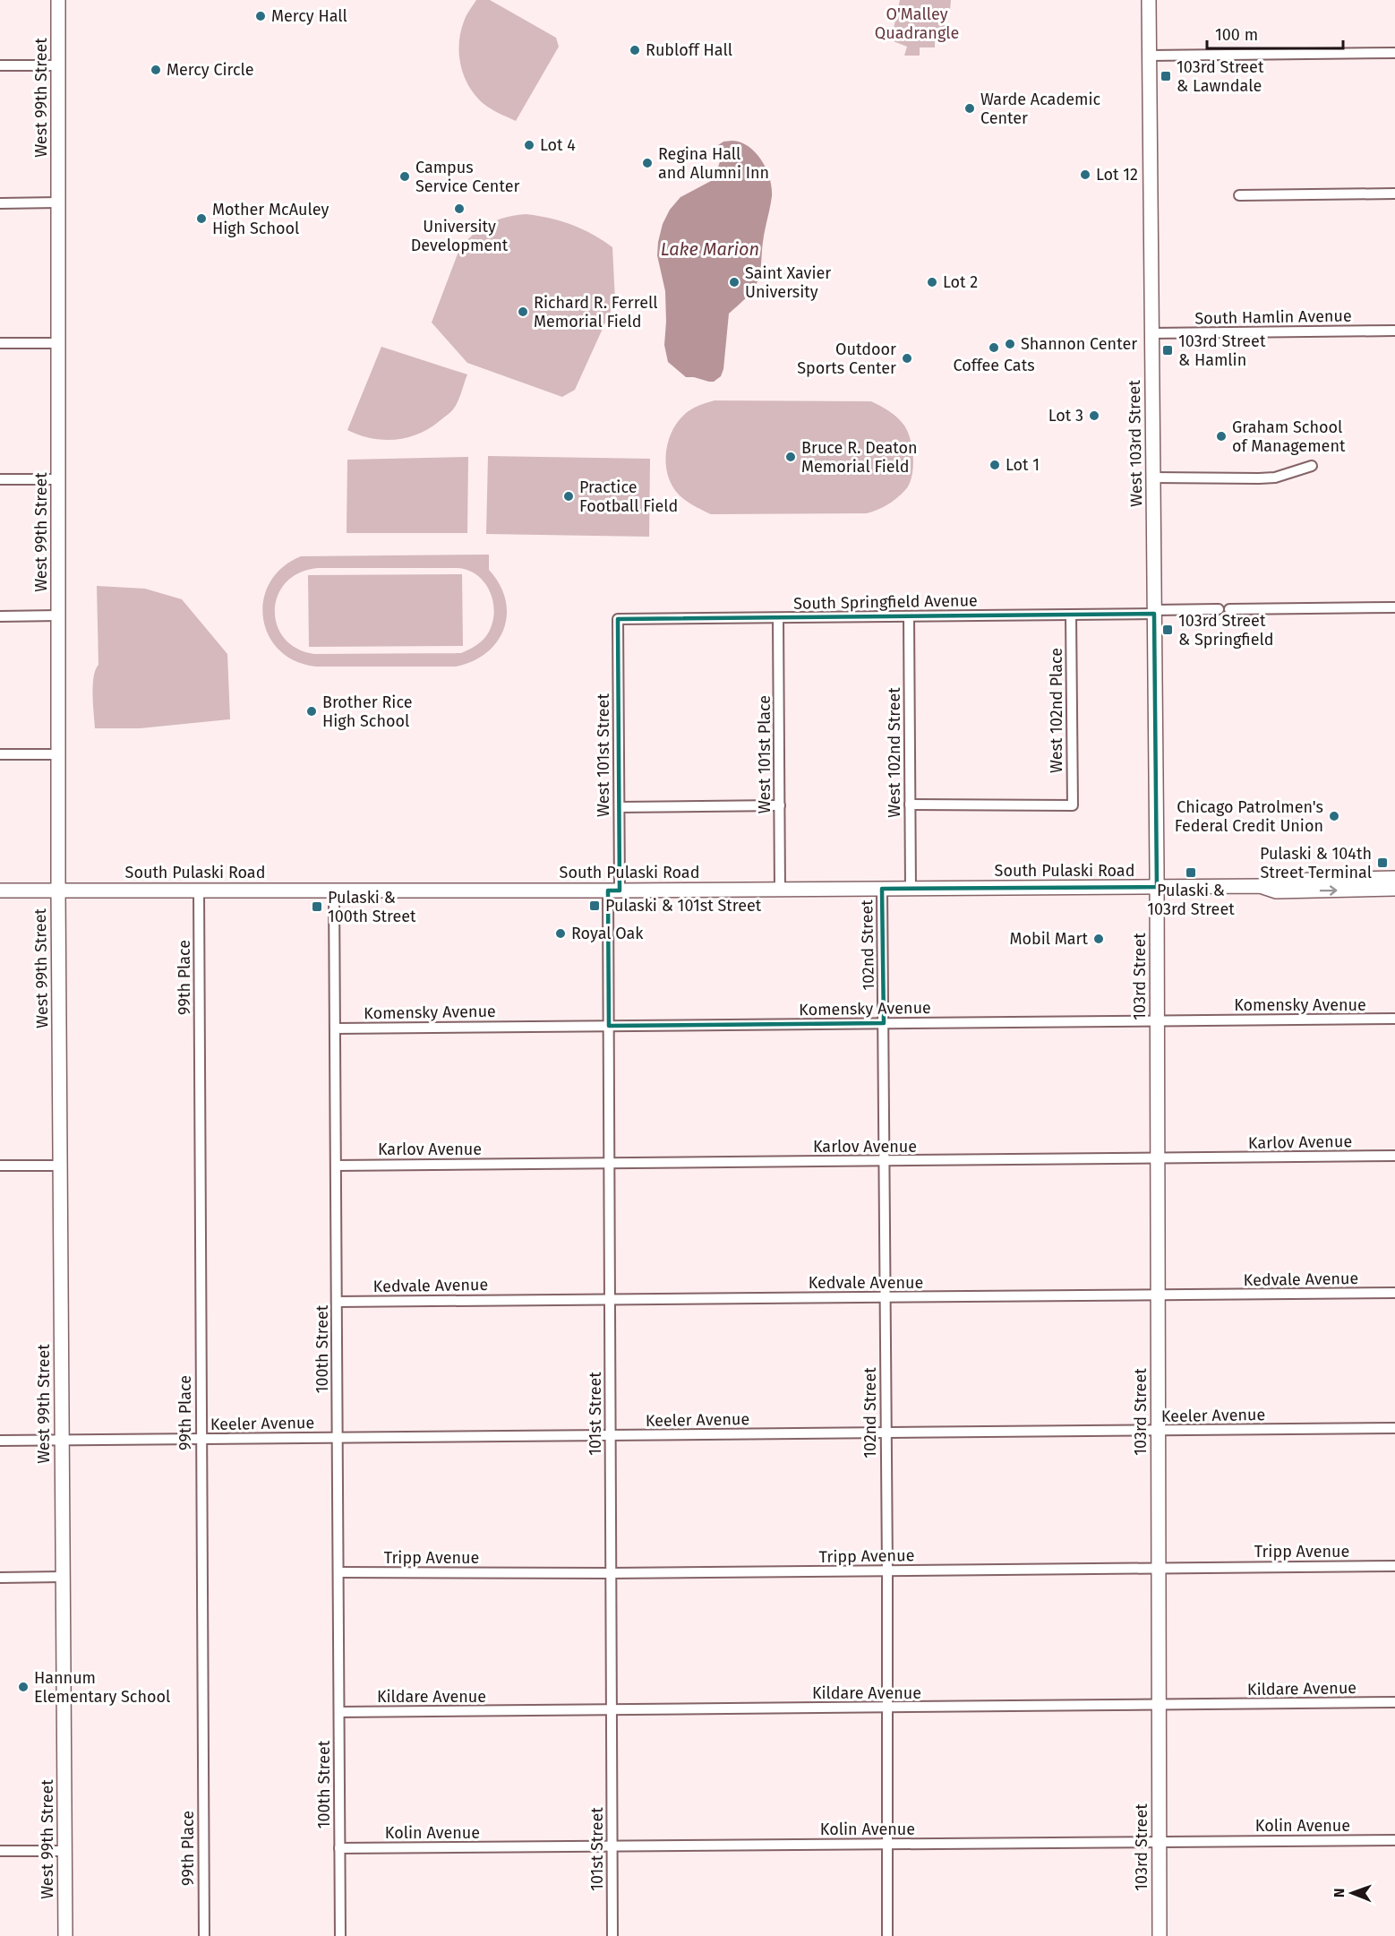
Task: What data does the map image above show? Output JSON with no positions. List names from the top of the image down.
{
  "streets": {
    "main road": [
      "West 99th Street",
      "West 103rd Street",
      "South Pulaski Road",
      "103rd Street"
    ],
    "street": [
      "South Hamlin Avenue",
      "South Springfield Avenue",
      "West 102nd Place",
      "West 102nd Street",
      "West 101st Place",
      "West 101st Street",
      "102nd Street",
      "99th Place",
      "Komensky Avenue",
      "Karlov Avenue",
      "Kedvale Avenue",
      "100th Street",
      "101st Street",
      "Keeler Avenue",
      "Tripp Avenue",
      "Kildare Avenue",
      "Kolin Avenue"
    ]
  },
  "crossings": [
    ["West 99th Street", "South Pulaski Road"],
    ["West 99th Street", "Keeler Avenue"],
    ["South Hamlin Avenue", "West 103rd Street"],
    ["West 103rd Street", "South Springfield Avenue"],
    ["West 103rd Street", "South Pulaski Road"],
    ["West 103rd Street", "103rd Street"],
    ["South Springfield Avenue", "West 102nd Place"],
    ["South Springfield Avenue", "West 102nd Street"],
    ["South Springfield Avenue", "West 101st Place"],
    ["South Springfield Avenue", "West 101st Street"],
    ["West 102nd Place", "West 102nd Street"],
    ["West 102nd Street", "South Pulaski Road"],
    ["West 101st Place", "South Pulaski Road"],
    ["West 101st Street", "South Pulaski Road"],
    ["West 101st Street", "101st Street"],
    ["South Pulaski Road", "102nd Street"],
    ["South Pulaski Road", "103rd Street"],
    ["South Pulaski Road", "99th Place"],
    ["South Pulaski Road", "100th Street"],
    ["South Pulaski Road", "101st Street"],
    ["102nd Street", "Komensky Avenue"],
    ["102nd Street", "Karlov Avenue"],
    ["102nd Street", "Kedvale Avenue"],
    ["102nd Street", "Keeler Avenue"],
    ["102nd Street", "Tripp Avenue"],
    ["102nd Street", "Kildare Avenue"],
    ["102nd Street", "Kolin Avenue"],
    ["103rd Street", "Komensky Avenue"],
    ["103rd Street", "Karlov Avenue"],
    ["103rd Street", "Kedvale Avenue"],
    ["103rd Street", "Keeler Avenue"],
    ["103rd Street", "Tripp Avenue"],
    ["103rd Street", "Kildare Avenue"],
    ["103rd Street", "Kolin Avenue"],
    ["99th Place", "Keeler Avenue"],
    ["Komensky Avenue", "100th Street"],
    ["Komensky Avenue", "101st Street"],
    ["Karlov Avenue", "100th Street"],
    ["Karlov Avenue", "101st Street"],
    ["Kedvale Avenue", "100th Street"],
    ["Kedvale Avenue", "101st Street"],
    ["100th Street", "Keeler Avenue"],
    ["100th Street", "Tripp Avenue"],
    ["100th Street", "Kildare Avenue"],
    ["100th Street", "Kolin Avenue"],
    ["101st Street", "Keeler Avenue"],
    ["101st Street", "Tripp Avenue"],
    ["101st Street", "Kildare Avenue"],
    ["101st Street", "Kolin Avenue"]
  ],
  "water": ["Lake Marion"],
  "parks": ["O'Malley Quadrangle"],
  "places": {
    "other": [
      "Mercy Hall",
      "Rubloff Hall",
      "Mercy Circle",
      "Warde Academic Center",
      "Lot 4",
      "Regina Hall and Alumni Inn",
      "Lot 12",
      "Campus Service Center",
      "University Development",
      "Mother McAuley High School",
      "Saint Xavier University",
      "Lot 2",
      "Richard R. Ferrell Memorial Field",
      "Shannon Center",
      "Coffee Cats",
      "Outdoor Sports Center",
      "Lot 3",
      "Graham School of Management",
      "Bruce R. Deaton Memorial Field",
      "Lot 1",
      "Practice Football Field",
      "Brother Rice High School",
      "Chicago Patrolmen's Federal Credit Union",
      "Royal Oak",
      "Mobil Mart",
      "Hannum Elementary School"
    ],
    "transit": [
      "103rd Street & Lawndale",
      "103rd Street & Hamlin",
      "103rd Street & Springfield",
      "Pulaski & 104th Street Terminal",
      "Pulaski & 103rd Street",
      "Pulaski & 101st Street",
      "Pulaski & 100th Street"
    ]
  },
  "scale_bar": "100 m",
  "north": "left"
}
